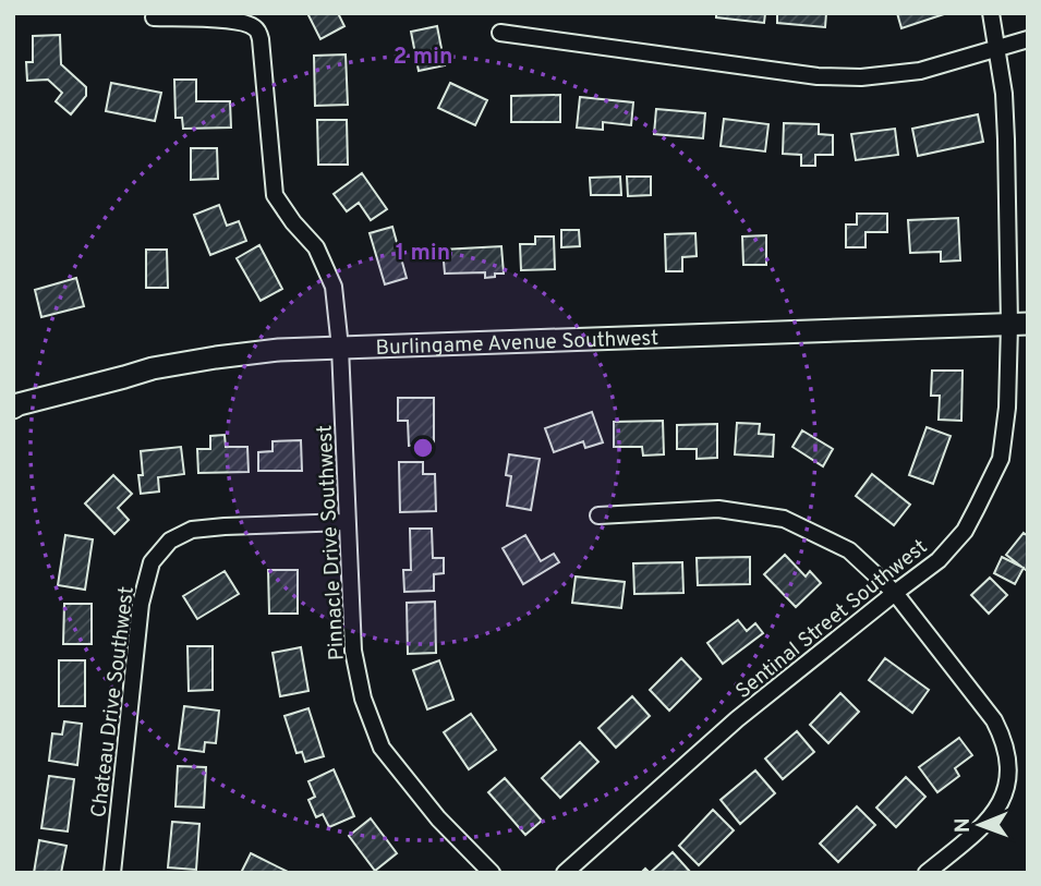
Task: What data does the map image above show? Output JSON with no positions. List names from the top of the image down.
{
  "streets": {
    "street": [
      "Burlingame Avenue Southwest",
      "Pinnacle Drive Southwest",
      "Sentinal Street Southwest",
      "Chateau Drive Southwest"
    ]
  },
  "crossings": [
    ["Burlingame Avenue Southwest", "Pinnacle Drive Southwest"],
    ["Burlingame Avenue Southwest", "Sentinal Street Southwest"],
    ["Pinnacle Drive Southwest", "Chateau Drive Southwest"]
  ],
  "north": "left",
  "rings": ["2 min", "1 min"]
}
